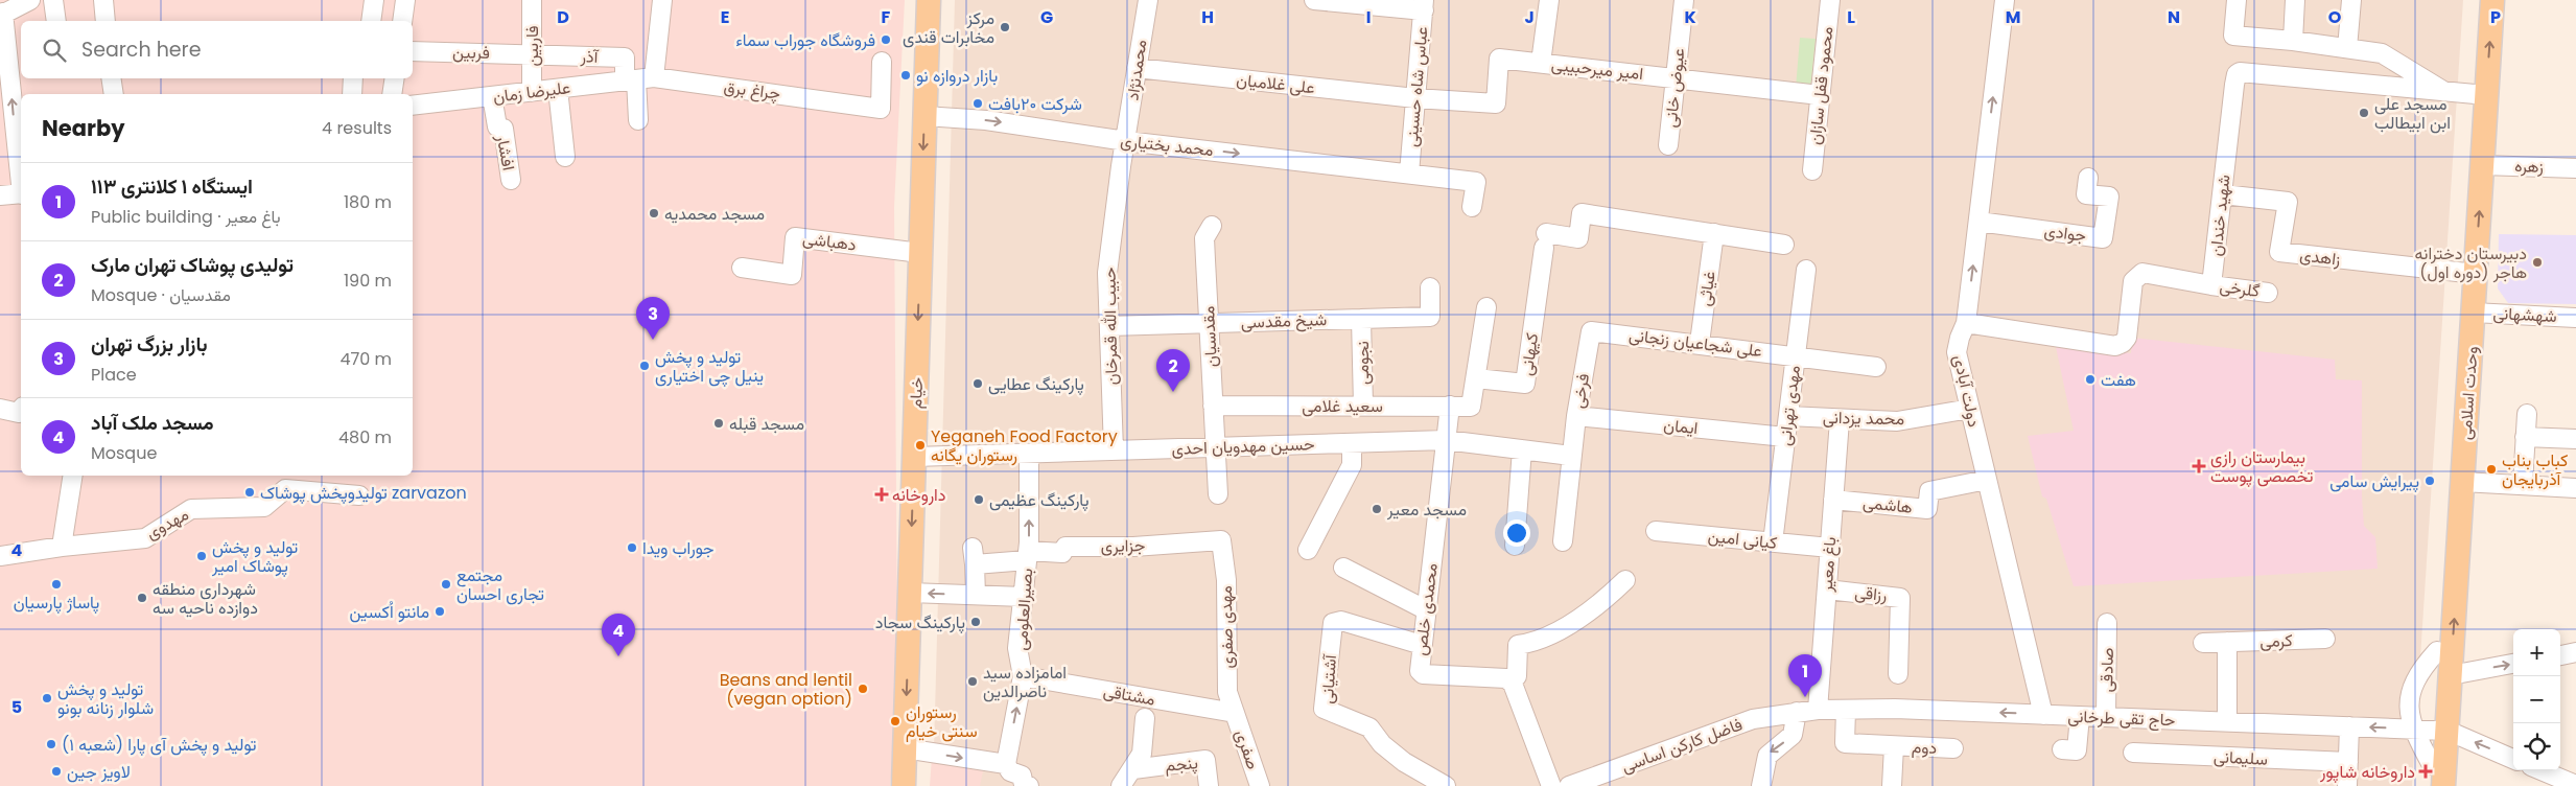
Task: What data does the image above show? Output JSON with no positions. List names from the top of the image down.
{
  "streets": {
    "main road": ["خیام", "وحدت اسلامی"],
    "street": [
      "فاربین",
      "فربین",
      "آذر",
      "امیر میرحبیبی",
      "محمدنژاد",
      "علی غلامیان",
      "محمود قفل سازان",
      "عباس شاه حسینی",
      "عیوض خانی",
      "چراغ برق",
      "علیرضا زمان",
      "محمد بختیاری",
      "افشار",
      "زهره",
      "شهید خندان",
      "جوادی",
      "دهباشی",
      "زاهدی",
      "غیاثی",
      "گلرخی",
      "شهشهانی",
      "شیخ مقدسی",
      "حبیب الله قمرخان",
      "مقدسیان",
      "علی شجاعیان زنجانی",
      "کیهانی",
      "نجومی",
      "فرخی",
      "دولت آبادی",
      "سعید غلامی",
      "مهدی تهرانی",
      "محمد یزدانی",
      "ایمان",
      "حسین مهدویان احدی",
      "هاشمی",
      "مهدوی",
      "کیانی امین",
      "جزایری",
      "باغ معیر",
      "رزاقی",
      "بصیرالعلومی",
      "محمدی خلص",
      "مهدی صفری",
      "کرمی",
      "صادقی",
      "آشتیانی",
      "مشتاقی",
      "حاج تقی طرخانی",
      "فاضل کارکن اساسی",
      "دوم",
      "صفری",
      "سلیمانی",
      "پنجم"
    ]
  },
  "crossings": [
    ["فاربین", "فربین"],
    ["فاربین", "آذر"],
    ["فاربین", "علیرضا زمان"],
    ["فربین", "آذر"],
    ["آذر", "علیرضا زمان"],
    ["امیر میرحبیبی", "علی غلامیان"],
    ["امیر میرحبیبی", "محمود قفل سازان"],
    ["امیر میرحبیبی", "عباس شاه حسینی"],
    ["امیر میرحبیبی", "عیوض خانی"],
    ["محمدنژاد", "علی غلامیان"],
    ["محمدنژاد", "محمد بختیاری"],
    ["محمدنژاد", "حبیب الله قمرخان"],
    ["علی غلامیان", "عباس شاه حسینی"],
    ["عباس شاه حسینی", "محمد بختیاری"],
    ["چراغ برق", "علیرضا زمان"],
    ["علیرضا زمان", "افشار"],
    ["محمد بختیاری", "حبیب الله قمرخان"],
    ["محمد بختیاری", "خیام"],
    ["زهره", "وحدت اسلامی"],
    ["شهید خندان", "زاهدی"],
    ["شهید خندان", "گلرخی"],
    ["شهید خندان", "وحدت اسلامی"],
    ["جوادی", "دولت آبادی"],
    ["دهباشی", "خیام"],
    ["زاهدی", "وحدت اسلامی"],
    ["غیاثی", "علی شجاعیان زنجانی"],
    ["غیاثی", "کیهانی"],
    ["شهشهانی", "وحدت اسلامی"],
    ["شیخ مقدسی", "حبیب الله قمرخان"],
    ["شیخ مقدسی", "مقدسیان"],
    ["شیخ مقدسی", "نجومی"],
    ["حبیب الله قمرخان", "حسین مهدویان احدی"],
    ["مقدسیان", "سعید غلامی"],
    ["مقدسیان", "حسین مهدویان احدی"],
    ["علی شجاعیان زنجانی", "فرخی"],
    ["علی شجاعیان زنجانی", "مهدی تهرانی"],
    ["کیهانی", "سعید غلامی"],
    ["نجومی", "سعید غلامی"],
    ["فرخی", "ایمان"],
    ["فرخی", "حسین مهدویان احدی"],
    ["دولت آبادی", "محمد یزدانی"],
    ["دولت آبادی", "هاشمی"],
    ["دولت آبادی", "حاج تقی طرخانی"],
    ["خیام", "حسین مهدویان احدی"],
    ["وحدت اسلامی", "حاج تقی طرخانی"],
    ["سعید غلامی", "محمدی خلص"],
    ["مهدی تهرانی", "محمد یزدانی"],
    ["مهدی تهرانی", "ایمان"],
    ["مهدی تهرانی", "کیانی امین"],
    ["محمد یزدانی", "باغ معیر"],
    ["حسین مهدویان احدی", "بصیرالعلومی"],
    ["حسین مهدویان احدی", "محمدی خلص"],
    ["هاشمی", "باغ معیر"],
    ["کیانی امین", "باغ معیر"],
    ["جزایری", "بصیرالعلومی"],
    ["جزایری", "مهدی صفری"],
    ["باغ معیر", "رزاقی"],
    ["باغ معیر", "حاج تقی طرخانی"],
    ["بصیرالعلومی", "مشتاقی"],
    ["محمدی خلص", "آشتیانی"],
    ["مهدی صفری", "مشتاقی"],
    ["مهدی صفری", "صفری"],
    ["صادقی", "حاج تقی طرخانی"],
    ["مشتاقی", "صفری"],
    ["حاج تقی طرخانی", "فاضل کارکن اساسی"],
    ["حاج تقی طرخانی", "دوم"]
  ],
  "one_way": [
    "محمد بختیاری",
    "دولت آبادی",
    "خیام",
    "وحدت اسلامی",
    "بصیرالعلومی",
    "حاج تقی طرخانی"
  ],
  "places": {
    "other": [
      "مرکز مخابرات قندی",
      "فروشگاه جوراب سماء",
      "بازار دروازه نو",
      "شرکت ۲۰بافت",
      "مسجد علی ابن ابیطالب",
      "مسجد محمدیه",
      "دبیرستان دخترانه هاجر (دوره اول)",
      "تولید و پخش ینیل چی اختیاری",
      "هفت",
      "پارکینگ عطایی",
      "مسجد قبله",
      "Yeganeh Food Factory رستوران یگانه",
      "کباب بناب آذربایجان",
      "پیرایش سامی",
      "تولیدوپخش پوشاک zarvazon",
      "پارکینگ عظیمی",
      "مسجد معیر",
      "جوراب ویدا",
      "تولید و پخش پوشاک امیر",
      "پاساژ پارسیان",
      "مجتمع تجاری احسان",
      "شهرداری منطقه دوازده ناحیه سه",
      "مانتو اُکسین",
      "پارکینگ سجاد",
      "امامزاده سید ناصرالدین",
      "Beans and lentil (vegan option)",
      "تولید و پخش شلوار زنانه بونو",
      "رستوران سنتی خیام",
      "تولید و پخش آی پارا (شعبه ۱)",
      "لاویز جین"
    ],
    "health": ["بیمارستان رازی تخصصی پوست", "داروخانه", "داروخانه شاپور"]
  },
  "page": {
    "search": "Search here",
    "heading": ["Nearby", "4 results"],
    "list": [
      {
        "mark": "1",
        "name": "ایستگاه ۱ کلانتری ۱۱۳",
        "note": "Public building · باغ معیر",
        "value": "180 m"
      },
      {
        "mark": "2",
        "name": "تولیدی پوشاک تهران مارک",
        "note": "Mosque · مقدسیان",
        "value": "190 m"
      },
      {
        "mark": "3",
        "name": "بازار بزرگ تهران",
        "note": "Place",
        "value": "470 m"
      },
      {
        "mark": "4",
        "name": "مسجد ملک آباد",
        "note": "Mosque",
        "value": "480 m"
      }
    ],
    "pins": [
      "3",
      "2",
      "4",
      "1"
    ],
    "map_buttons": ["+", "−"]
  },
  "grid": {
    "columns": [
      "D",
      "E",
      "F",
      "G",
      "H",
      "I",
      "J",
      "K",
      "L",
      "M",
      "N",
      "O",
      "P"
    ],
    "rows": ["4", "5"]
  }
}
